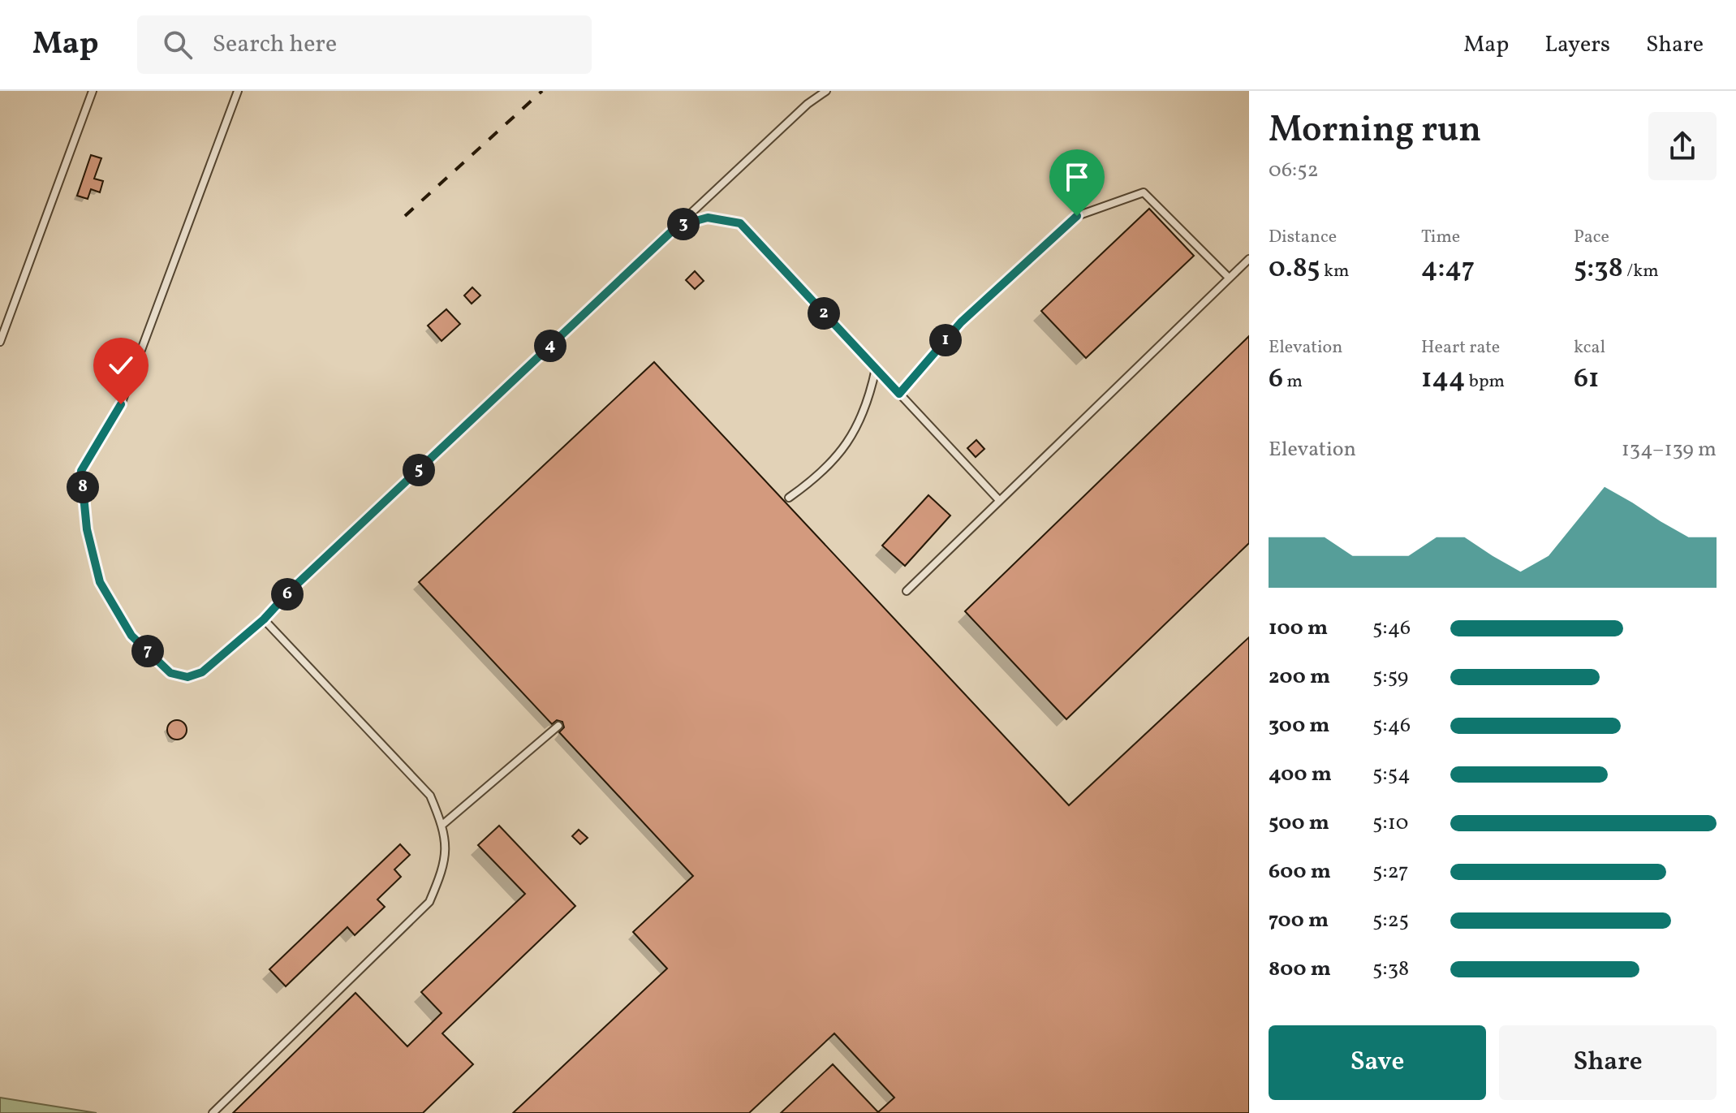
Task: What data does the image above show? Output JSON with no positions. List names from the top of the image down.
{
  "page": {
    "header": "Map",
    "search": "Search here",
    "nav": ["Map", "Layers", "Share"],
    "heading": ["Morning run", "06:52"],
    "stats": [
      ["Distance", "0.85 km"],
      ["Time", "4:47"],
      ["Pace", "5:38 /km"],
      ["Elevation", "6 m"],
      ["Heart rate", "144 bpm"],
      ["kcal", "61"]
    ],
    "pins": [
      "3",
      "2",
      "1",
      "4",
      "5",
      "8",
      "6",
      "7"
    ],
    "chart": ["Elevation", "134–139 m"],
    "list": [
      {
        "name": "100 m",
        "note": "5:46"
      },
      {
        "name": "200 m",
        "note": "5:59"
      },
      {
        "name": "300 m",
        "note": "5:46"
      },
      {
        "name": "400 m",
        "note": "5:54"
      },
      {
        "name": "500 m",
        "note": "5:10"
      },
      {
        "name": "600 m",
        "note": "5:27"
      },
      {
        "name": "700 m",
        "note": "5:25"
      },
      {
        "name": "800 m",
        "note": "5:38"
      }
    ],
    "buttons": ["Save", "Share"]
  }
}
